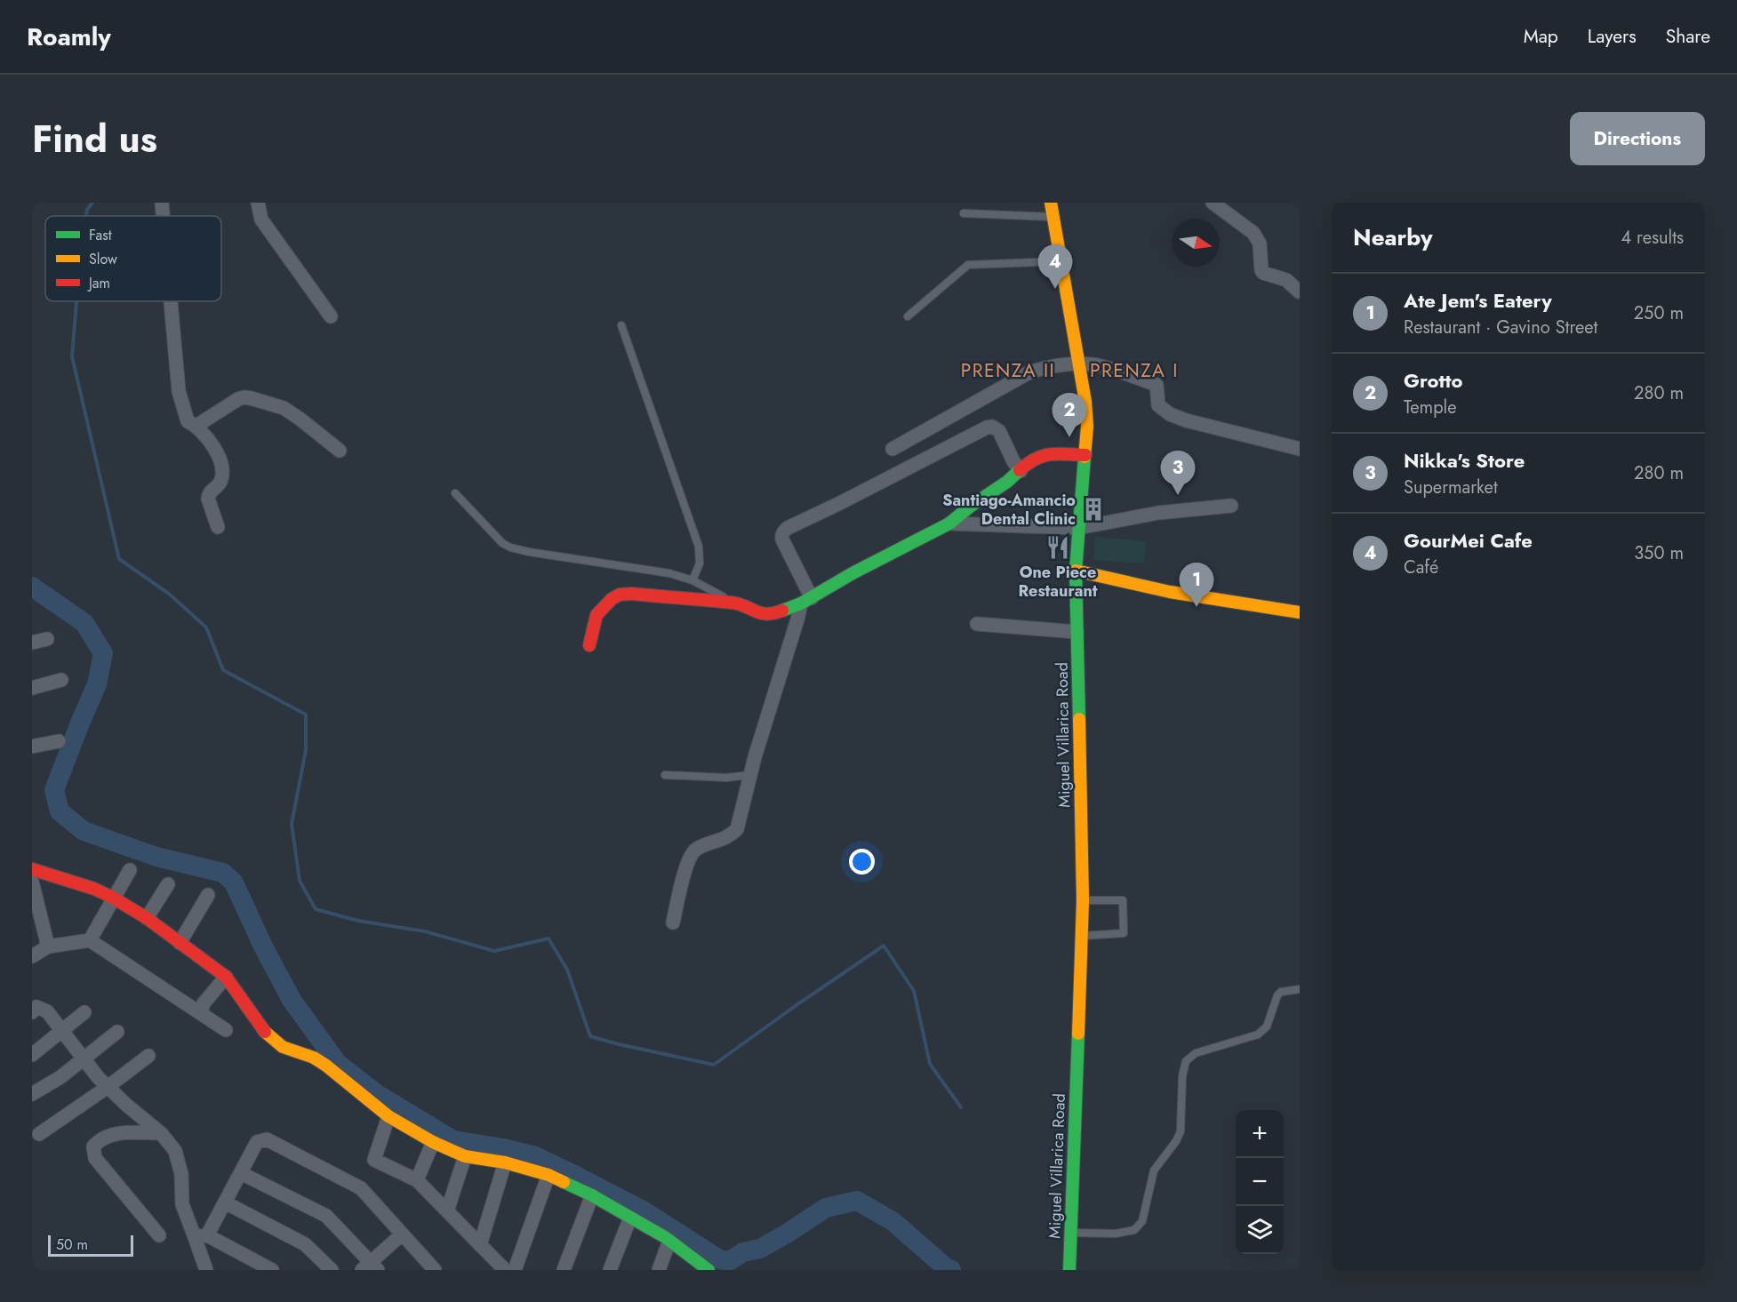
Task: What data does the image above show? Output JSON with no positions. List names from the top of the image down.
{
  "streets": {
    "street": ["Miguel Villarica Road"]
  },
  "districts": ["PRENZA II", "PRENZA I"],
  "places": {
    "building": ["Santiago-Amancio Dental Clinic"],
    "restaurant": ["One Piece Restaurant"]
  },
  "legend": ["Fast", "Slow", "Jam"],
  "scale_bar": "50 m",
  "north": "right",
  "page": {
    "header": "Roamly",
    "nav": ["Map", "Layers", "Share"],
    "title": "Find us",
    "buttons": "Directions",
    "heading": ["Nearby", "4 results"],
    "pins": [
      "4",
      "2",
      "3",
      "1"
    ],
    "list": [
      {
        "mark": "1",
        "name": "Ate Jem's Eatery",
        "note": "Restaurant · Gavino Street",
        "value": "250 m"
      },
      {
        "mark": "2",
        "name": "Grotto",
        "note": "Temple",
        "value": "280 m"
      },
      {
        "mark": "3",
        "name": "Nikka's Store",
        "note": "Supermarket",
        "value": "280 m"
      },
      {
        "mark": "4",
        "name": "GourMei Cafe",
        "note": "Café",
        "value": "350 m"
      }
    ],
    "map_buttons": ["+", "−"],
    "scale": "50 m"
  }
}
